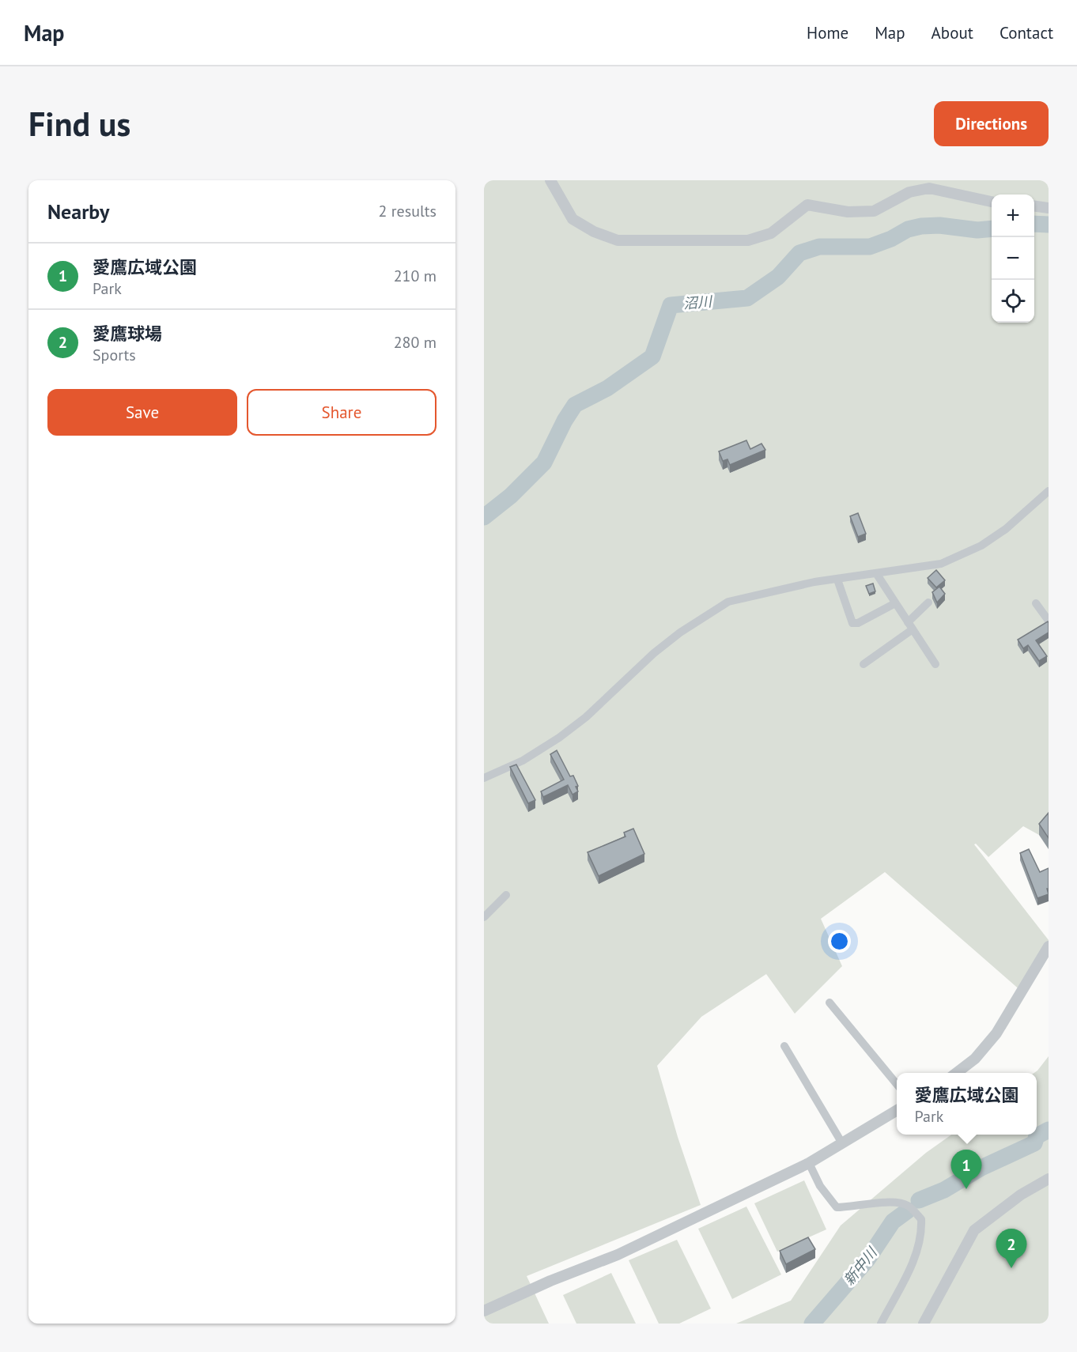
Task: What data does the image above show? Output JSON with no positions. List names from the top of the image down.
{
  "water": ["沼川", "新中川"],
  "page": {
    "header": "Map",
    "nav": [
      "Home",
      "Map",
      "About",
      "Contact"
    ],
    "buttons": [
      "Directions",
      ["Save", "Share"]
    ],
    "title": "Find us",
    "heading": ["Nearby", "2 results"],
    "map_buttons": ["+", "−"],
    "list": [
      {
        "mark": "1",
        "name": "愛鷹広域公園",
        "note": "Park",
        "value": "210 m"
      },
      {
        "mark": "2",
        "name": "愛鷹球場",
        "note": "Sports",
        "value": "280 m"
      }
    ],
    "popup": ["愛鷹広域公園", "Park"],
    "pins": ["1", "2"]
  }
}
